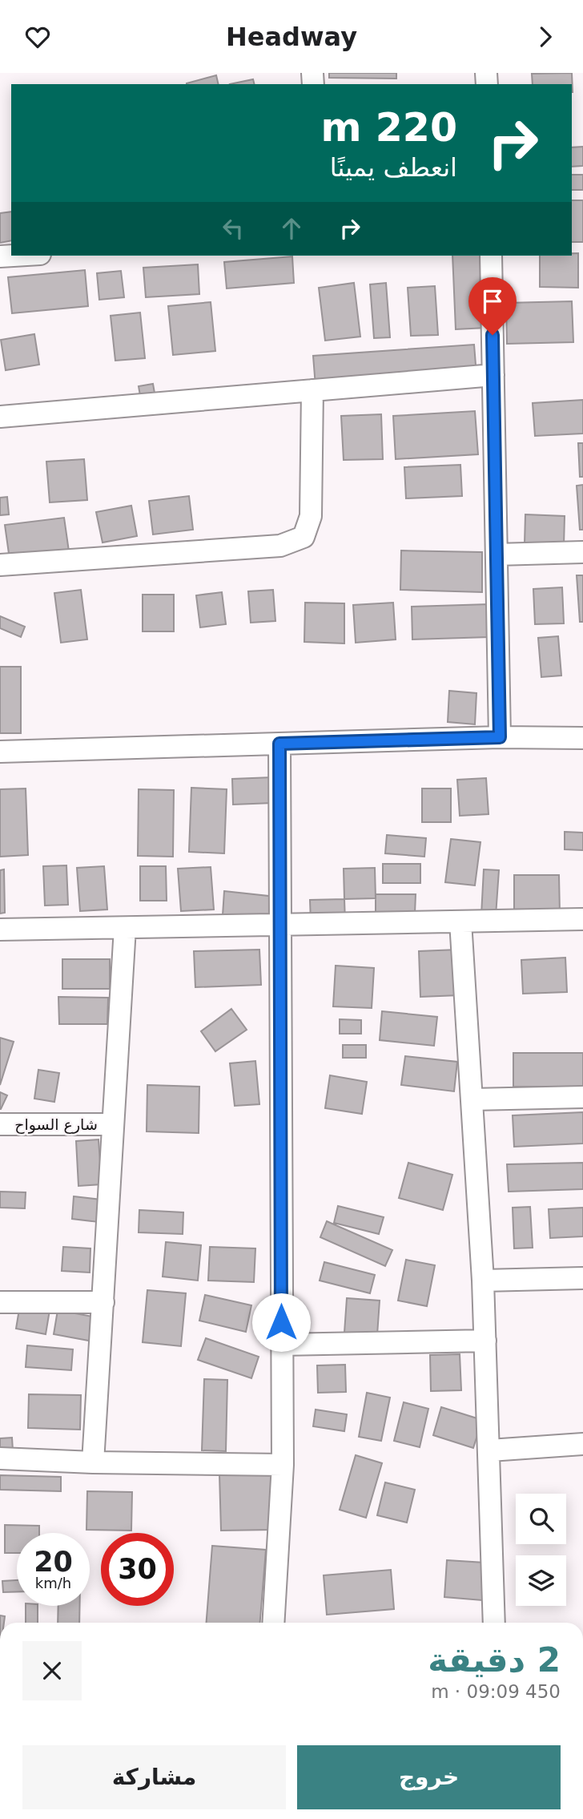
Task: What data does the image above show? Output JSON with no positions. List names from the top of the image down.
{
  "streets": {
    "street": ["شارع السواح"]
  },
  "page": {
    "header": "Headway",
    "turn": ["220 m", "انعطف يمينًا"],
    "speed": "20 km/h",
    "limit": "30",
    "heading": ["2 دقيقة", "450 m · 09:09"],
    "buttons": ["خروج", "مشاركة"]
  }
}
